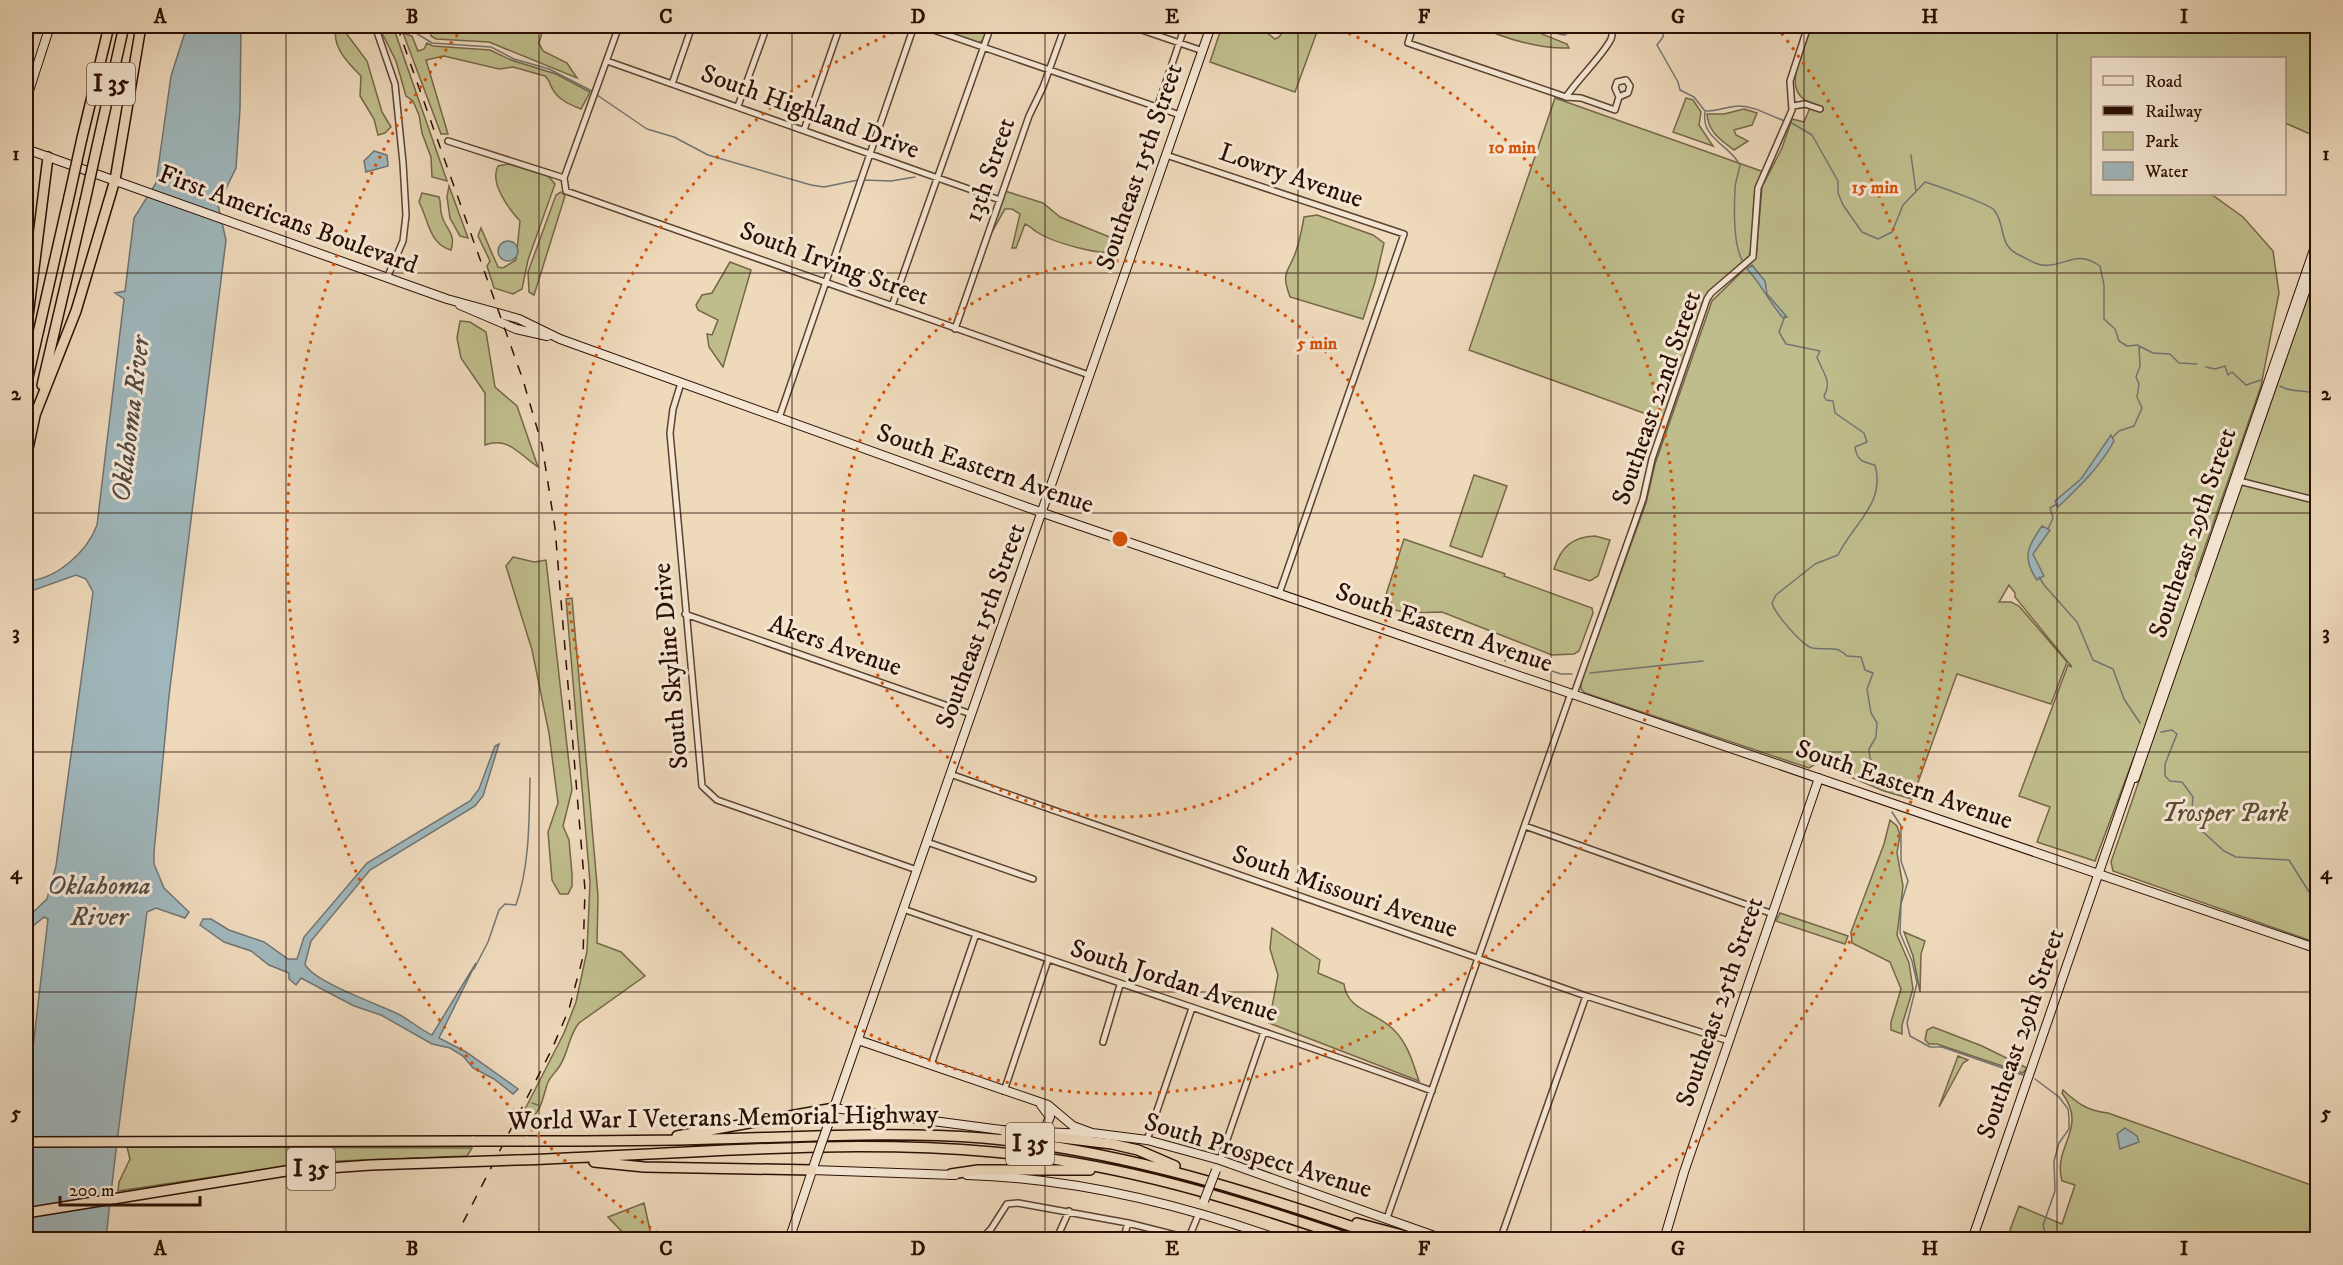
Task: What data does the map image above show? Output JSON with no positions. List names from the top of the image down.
{
  "streets": {
    "highway": ["I 35", "World War I Veterans Memorial Highway"],
    "main road": [
      "Southeast 15th Street",
      "First Americans Boulevard",
      "South Eastern Avenue",
      "Southeast 29th Street",
      "Southeast 25th Street",
      "South Prospect Avenue"
    ],
    "street": [
      "South Highland Drive",
      "13th Street",
      "Lowry Avenue",
      "South Irving Street",
      "Southeast 22nd Street",
      "Akers Avenue",
      "South Skyline Drive",
      "South Missouri Avenue",
      "South Jordan Avenue"
    ]
  },
  "crossings": [
    ["I 35", "World War I Veterans Memorial Highway"],
    ["South Highland Drive", "13th Street"],
    ["Southeast 15th Street", "Lowry Avenue"],
    ["Southeast 15th Street", "South Irving Street"],
    ["Southeast 15th Street", "South Eastern Avenue"],
    ["Southeast 15th Street", "Akers Avenue"],
    ["Southeast 15th Street", "South Skyline Drive"],
    ["Southeast 15th Street", "South Missouri Avenue"],
    ["Southeast 15th Street", "South Jordan Avenue"],
    ["Southeast 15th Street", "South Prospect Avenue"],
    ["13th Street", "South Irving Street"],
    ["Lowry Avenue", "South Eastern Avenue"],
    ["First Americans Boulevard", "South Eastern Avenue"],
    ["Southeast 22nd Street", "South Eastern Avenue"],
    ["Southeast 22nd Street", "South Missouri Avenue"],
    ["Southeast 22nd Street", "South Jordan Avenue"],
    ["Southeast 22nd Street", "South Prospect Avenue"],
    ["South Eastern Avenue", "Southeast 29th Street"],
    ["South Eastern Avenue", "South Skyline Drive"],
    ["South Eastern Avenue", "Southeast 25th Street"],
    ["Akers Avenue", "South Skyline Drive"],
    ["South Missouri Avenue", "Southeast 25th Street"]
  ],
  "water": ["Oklahoma River"],
  "parks": ["Trosper Park"],
  "legend": [
    "Road",
    "Railway",
    "Park",
    "Water"
  ],
  "scale_bar": "200 m",
  "grid": {
    "columns": [
      "A",
      "B",
      "C",
      "D",
      "E",
      "F",
      "G",
      "H",
      "I"
    ],
    "rows": [
      "1",
      "2",
      "3",
      "4",
      "5"
    ]
  },
  "rings": ["10 min", "15 min", "5 min"]
}
